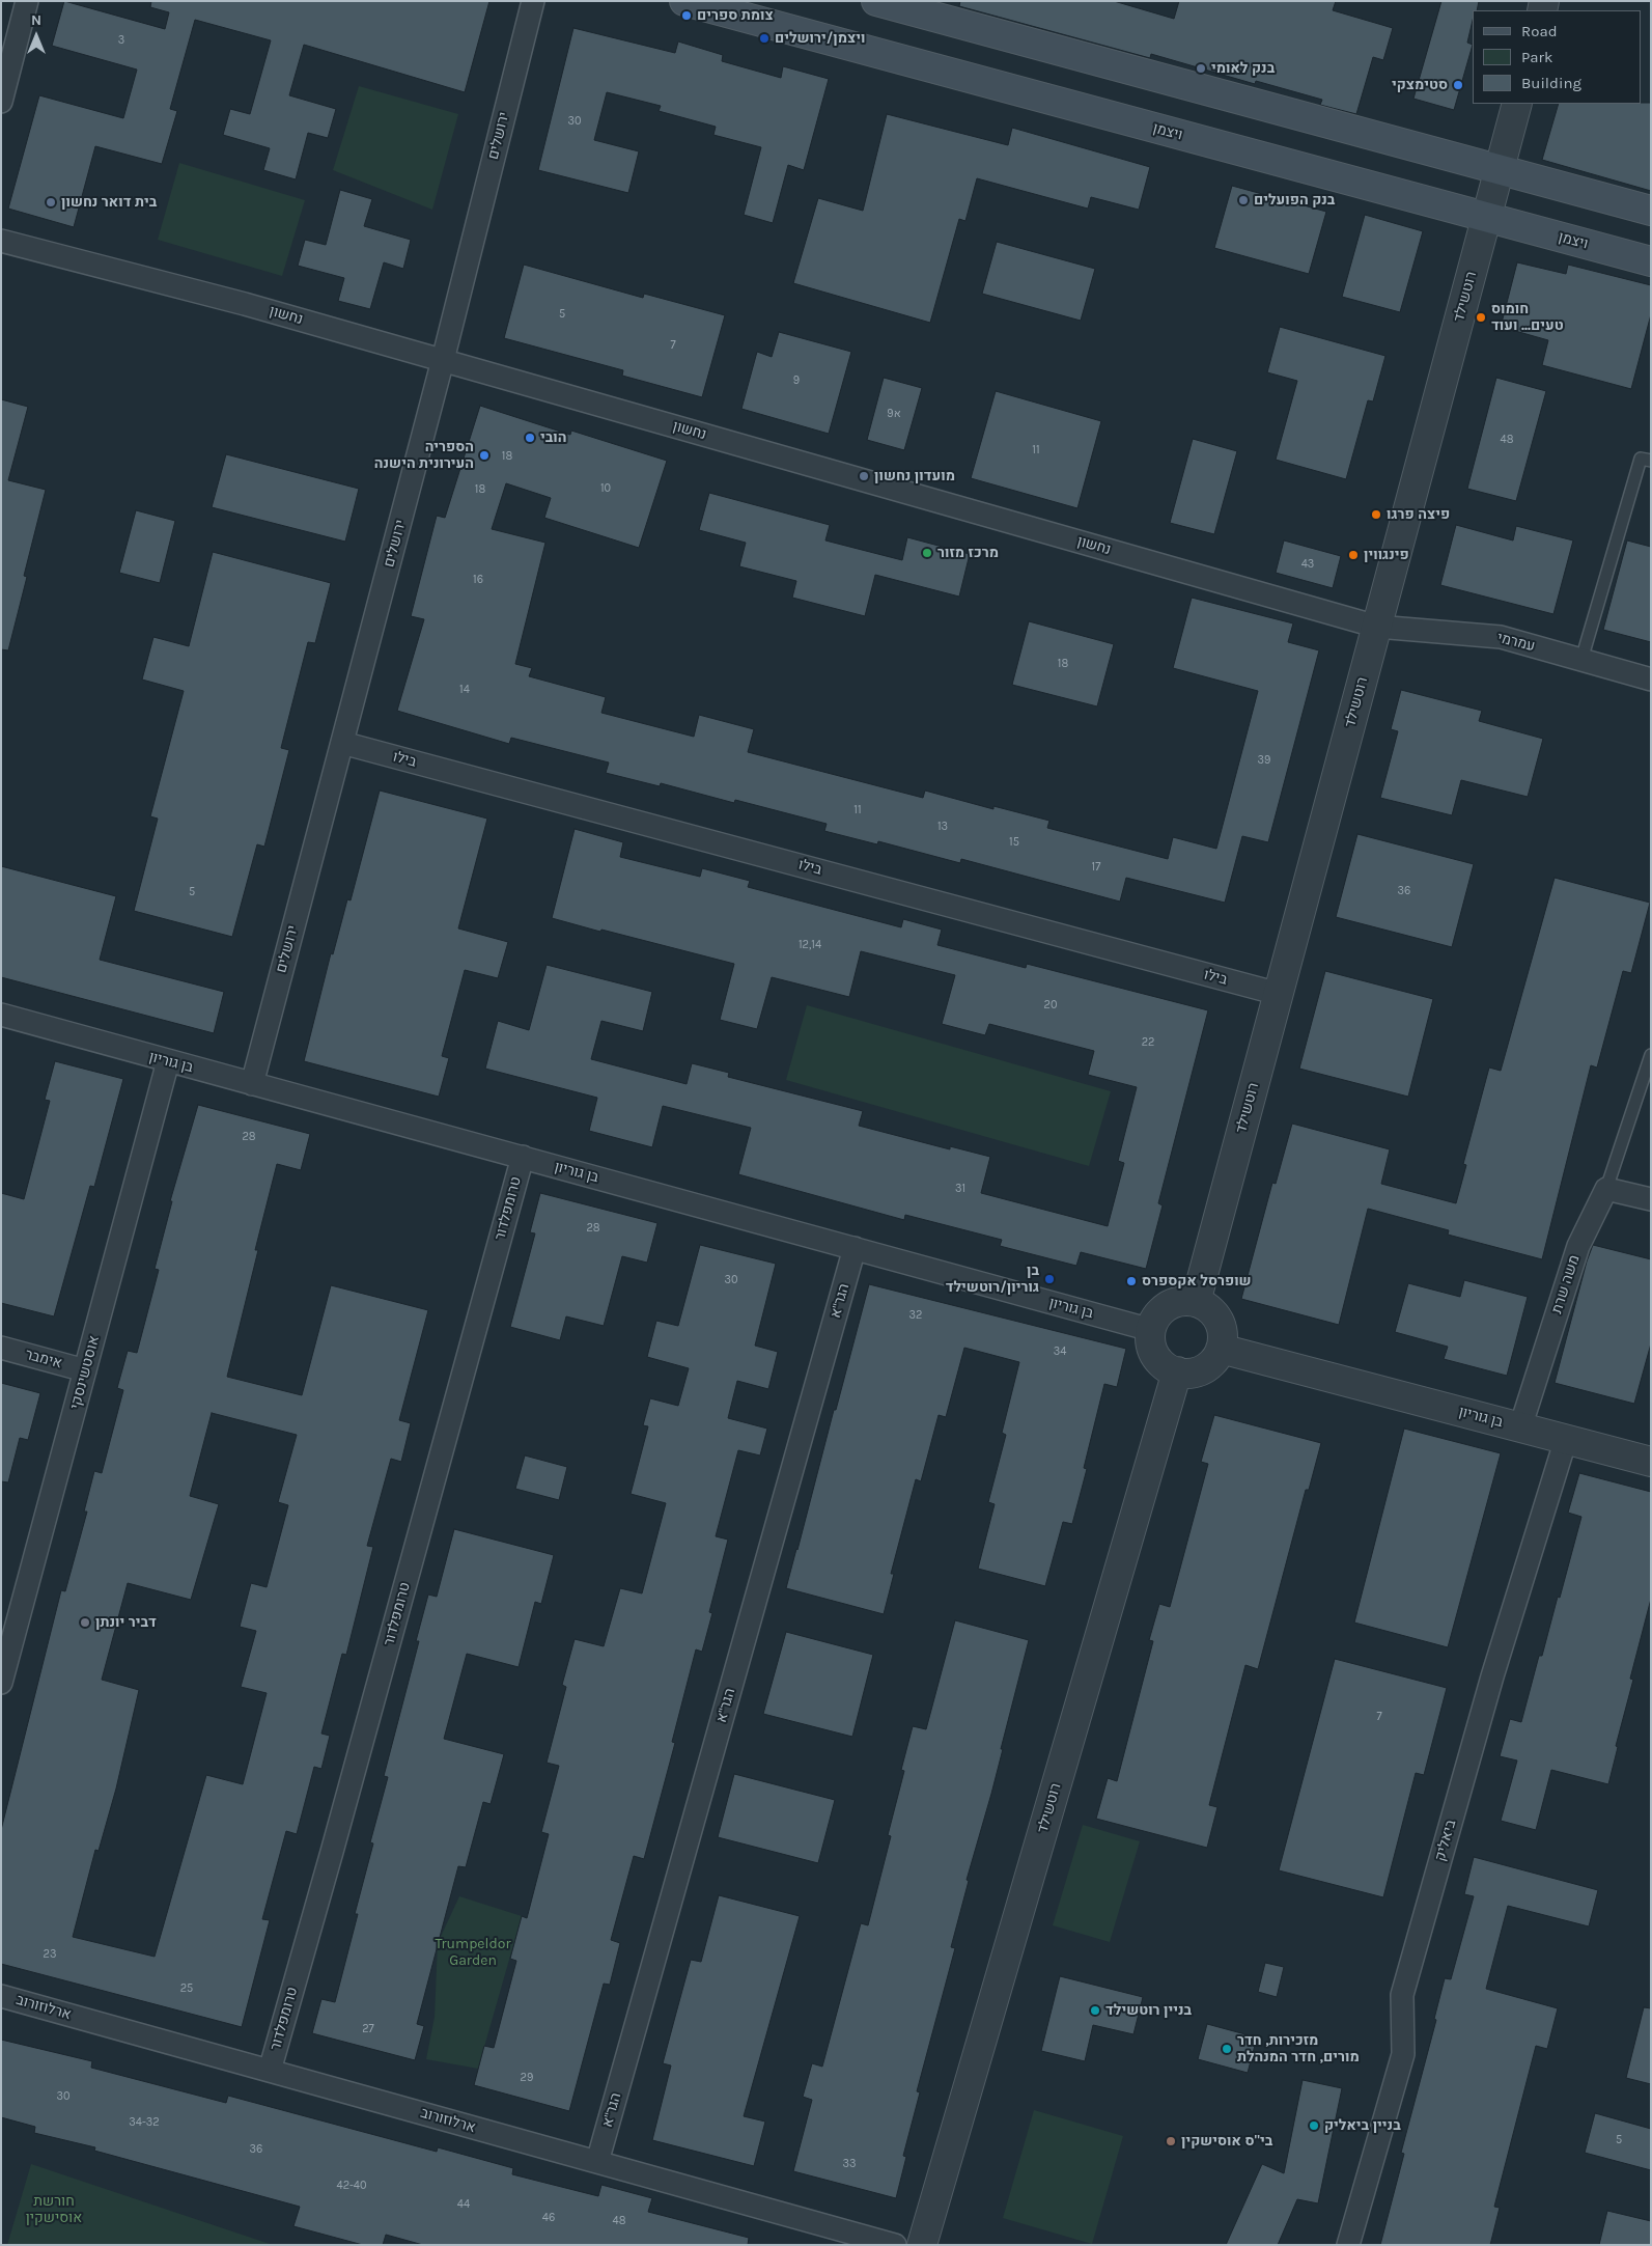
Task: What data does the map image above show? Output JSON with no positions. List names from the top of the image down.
{
  "streets": {
    "main road": ["ויצמן"],
    "street": [
      "ירושלים",
      "רוטשילד",
      "נחשון",
      "עמרמי",
      "בילו",
      "בן גוריון",
      "טרומפלדור",
      "משה שרת",
      "הגר\"א",
      "אימבר",
      "אוסטשינסקי",
      "ביאליק",
      "ארלוזורוב"
    ]
  },
  "crossings": [
    ["ויצמן", "רוטשילד"],
    ["ירושלים", "נחשון"],
    ["ירושלים", "בילו"],
    ["ירושלים", "בן גוריון"],
    ["רוטשילד", "נחשון"],
    ["רוטשילד", "עמרמי"],
    ["רוטשילד", "בילו"],
    ["רוטשילד", "בן גוריון"],
    ["נחשון", "עמרמי"],
    ["בן גוריון", "טרומפלדור"],
    ["בן גוריון", "משה שרת"],
    ["בן גוריון", "הגר\"א"],
    ["בן גוריון", "אוסטשינסקי"],
    ["בן גוריון", "ביאליק"],
    ["טרומפלדור", "ארלוזורוב"],
    ["הגר\"א", "ארלוזורוב"],
    ["אימבר", "אוסטשינסקי"]
  ],
  "parks": ["Trumpeldor Garden", "חורשת אוסישקין"],
  "places": [
    "צומת ספרים",
    "ויצמן/ירושלים",
    "בנק לאומי",
    "סטימצקי",
    "בנק הפועלים",
    "בית דואר נחשון",
    "חומוס טעים... ועוד",
    "הובי",
    "הספריה העירונית הישנה",
    "מועדון נחשון",
    "פיצה פרגו",
    "מרכז מזור",
    "פינגווין",
    "בן גוריון/רוטשילד",
    "שופרסל אקספרס",
    "דביר יונתן",
    "בניין רוטשילד",
    "מזכירות, חדר מורים, חדר המנהלת",
    "בניין ביאליק",
    "בי\"ס אוסישקין"
  ],
  "house_numbers": [
    "3",
    "30",
    "5",
    "7",
    "9",
    "9א",
    "48",
    "11",
    "18",
    "10",
    "18",
    "43",
    "16",
    "18",
    "14",
    "39",
    "11",
    "13",
    "15",
    "17",
    "36",
    "5",
    "12,14",
    "20",
    "22",
    "28",
    "31",
    "28",
    "30",
    "32",
    "34",
    "7",
    "23",
    "25",
    "27",
    "29",
    "30",
    "34-32",
    "5",
    "36",
    "33",
    "42-40",
    "44",
    "46",
    "48"
  ],
  "legend": ["Road", "Park", "Building"],
  "north": "top"
}
